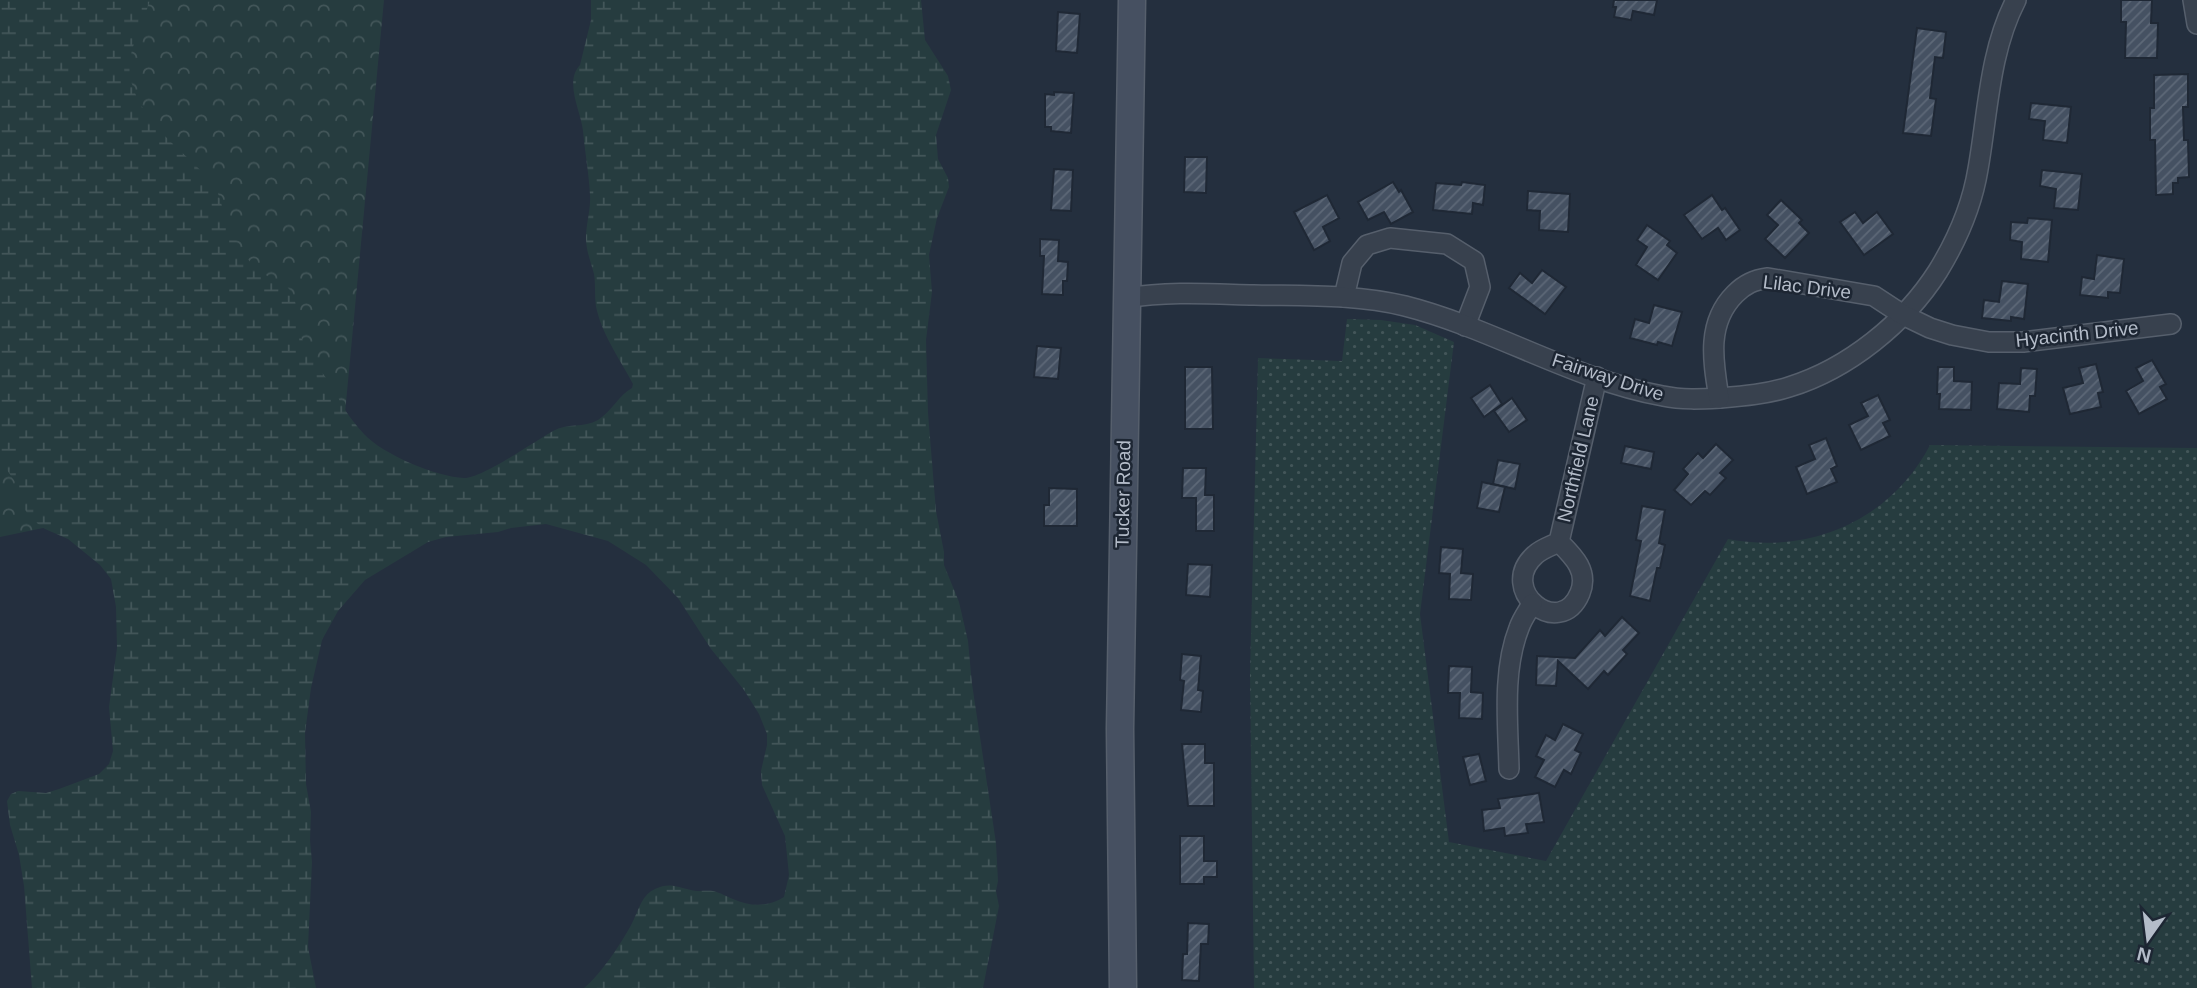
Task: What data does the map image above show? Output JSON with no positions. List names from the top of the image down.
{
  "streets": {
    "main road": ["Tucker Road"],
    "street": [
      "Lilac Drive",
      "Hyacinth Drive",
      "Fairway Drive",
      "Northfield Lane"
    ]
  },
  "crossings": [
    ["Lilac Drive", "Hyacinth Drive"],
    ["Lilac Drive", "Fairway Drive"],
    ["Hyacinth Drive", "Fairway Drive"],
    ["Fairway Drive", "Northfield Lane"],
    ["Fairway Drive", "Tucker Road"]
  ],
  "north": "bottom"
}
